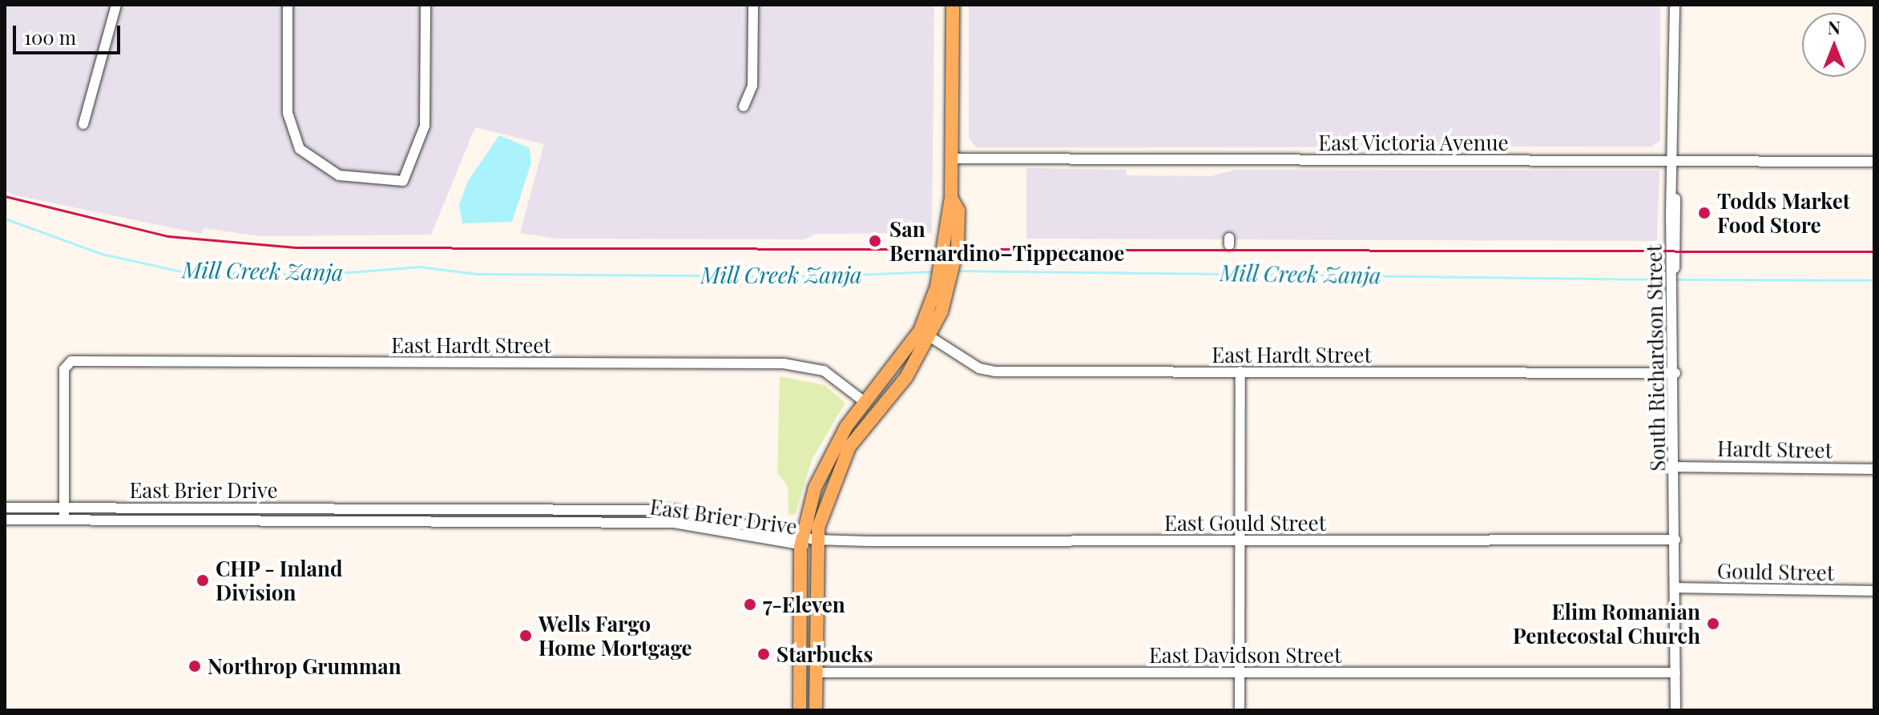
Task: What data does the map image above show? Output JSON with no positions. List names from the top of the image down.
{
  "streets": {
    "street": [
      "East Victoria Avenue",
      "East Hardt Street",
      "South Richardson Street",
      "Hardt Street",
      "East Brier Drive",
      "East Gould Street",
      "Gould Street",
      "East Davidson Street"
    ]
  },
  "crossings": [
    ["East Victoria Avenue", "South Richardson Street"],
    ["East Hardt Street", "South Richardson Street"],
    ["East Hardt Street", "East Brier Drive"],
    ["South Richardson Street", "Hardt Street"],
    ["South Richardson Street", "East Gould Street"],
    ["South Richardson Street", "Gould Street"],
    ["South Richardson Street", "East Davidson Street"],
    ["East Brier Drive", "East Gould Street"]
  ],
  "water": ["Mill Creek Zanja"],
  "places": [
    "Todds Market Food Store",
    "San Bernardino–Tippecanoe",
    "CHP - Inland Division",
    "7-Eleven",
    "Elim Romanian Pentecostal Church",
    "Wells Fargo Home Mortgage",
    "Starbucks",
    "Northrop Grumman"
  ],
  "scale_bar": "100 m",
  "north": "top"
}
